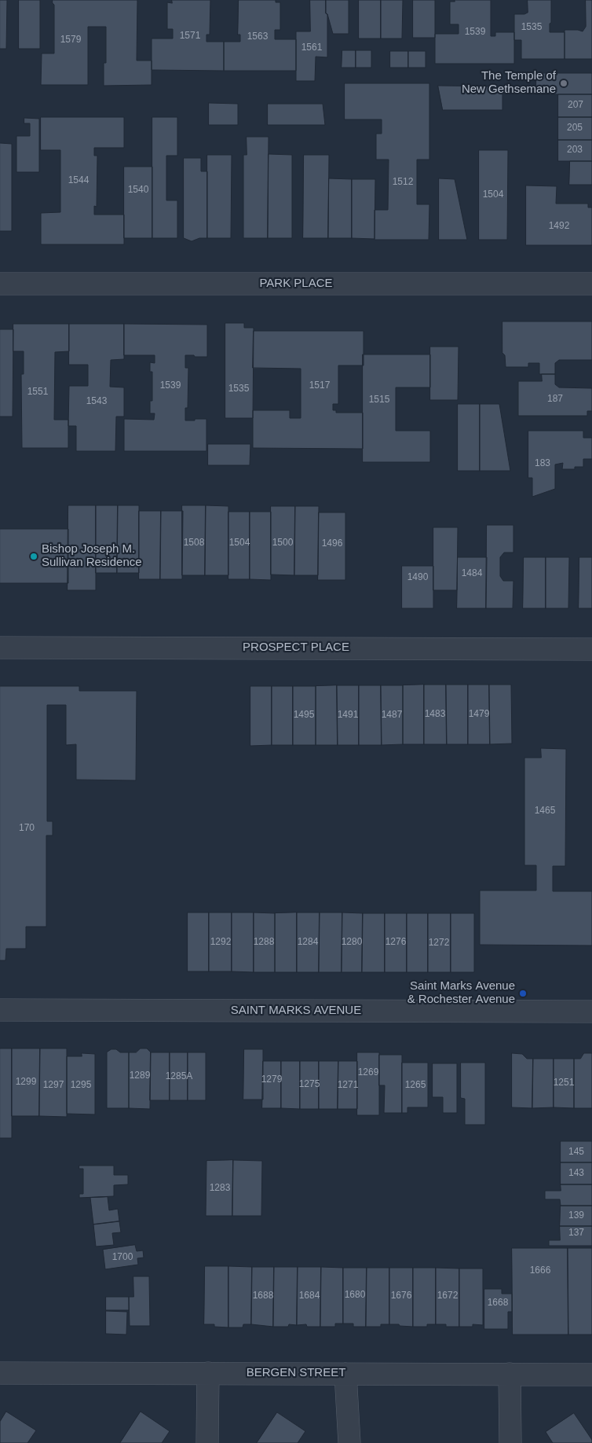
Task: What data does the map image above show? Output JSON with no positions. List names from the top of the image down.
{
  "streets": {
    "street": [
      "PARK PLACE",
      "PROSPECT PLACE",
      "SAINT MARKS AVENUE",
      "BERGEN STREET"
    ]
  },
  "places": ["The Temple of New Gethsemane", "Bishop Joseph M. Sullivan Residence", "Saint Marks Avenue & Rochester Avenue"],
  "house_numbers": [
    "1535",
    "1539",
    "1571",
    "1563",
    "1579",
    "1561",
    "207",
    "205",
    "203",
    "1544",
    "1512",
    "1540",
    "1504",
    "1492",
    "1539",
    "1517",
    "1535",
    "1551",
    "187",
    "1515",
    "1543",
    "183",
    "1508",
    "1504",
    "1500",
    "1496",
    "1484",
    "1490",
    "1483",
    "1479",
    "1495",
    "1491",
    "1487",
    "1465",
    "170",
    "1292",
    "1288",
    "1284",
    "1280",
    "1276",
    "1272",
    "1269",
    "1289",
    "1285A",
    "1279",
    "1299",
    "1251",
    "1275",
    "1297",
    "1295",
    "1271",
    "1265",
    "145",
    "143",
    "1283",
    "139",
    "137",
    "1700",
    "1666",
    "1680",
    "1688",
    "1684",
    "1676",
    "1672",
    "1668"
  ]
}
